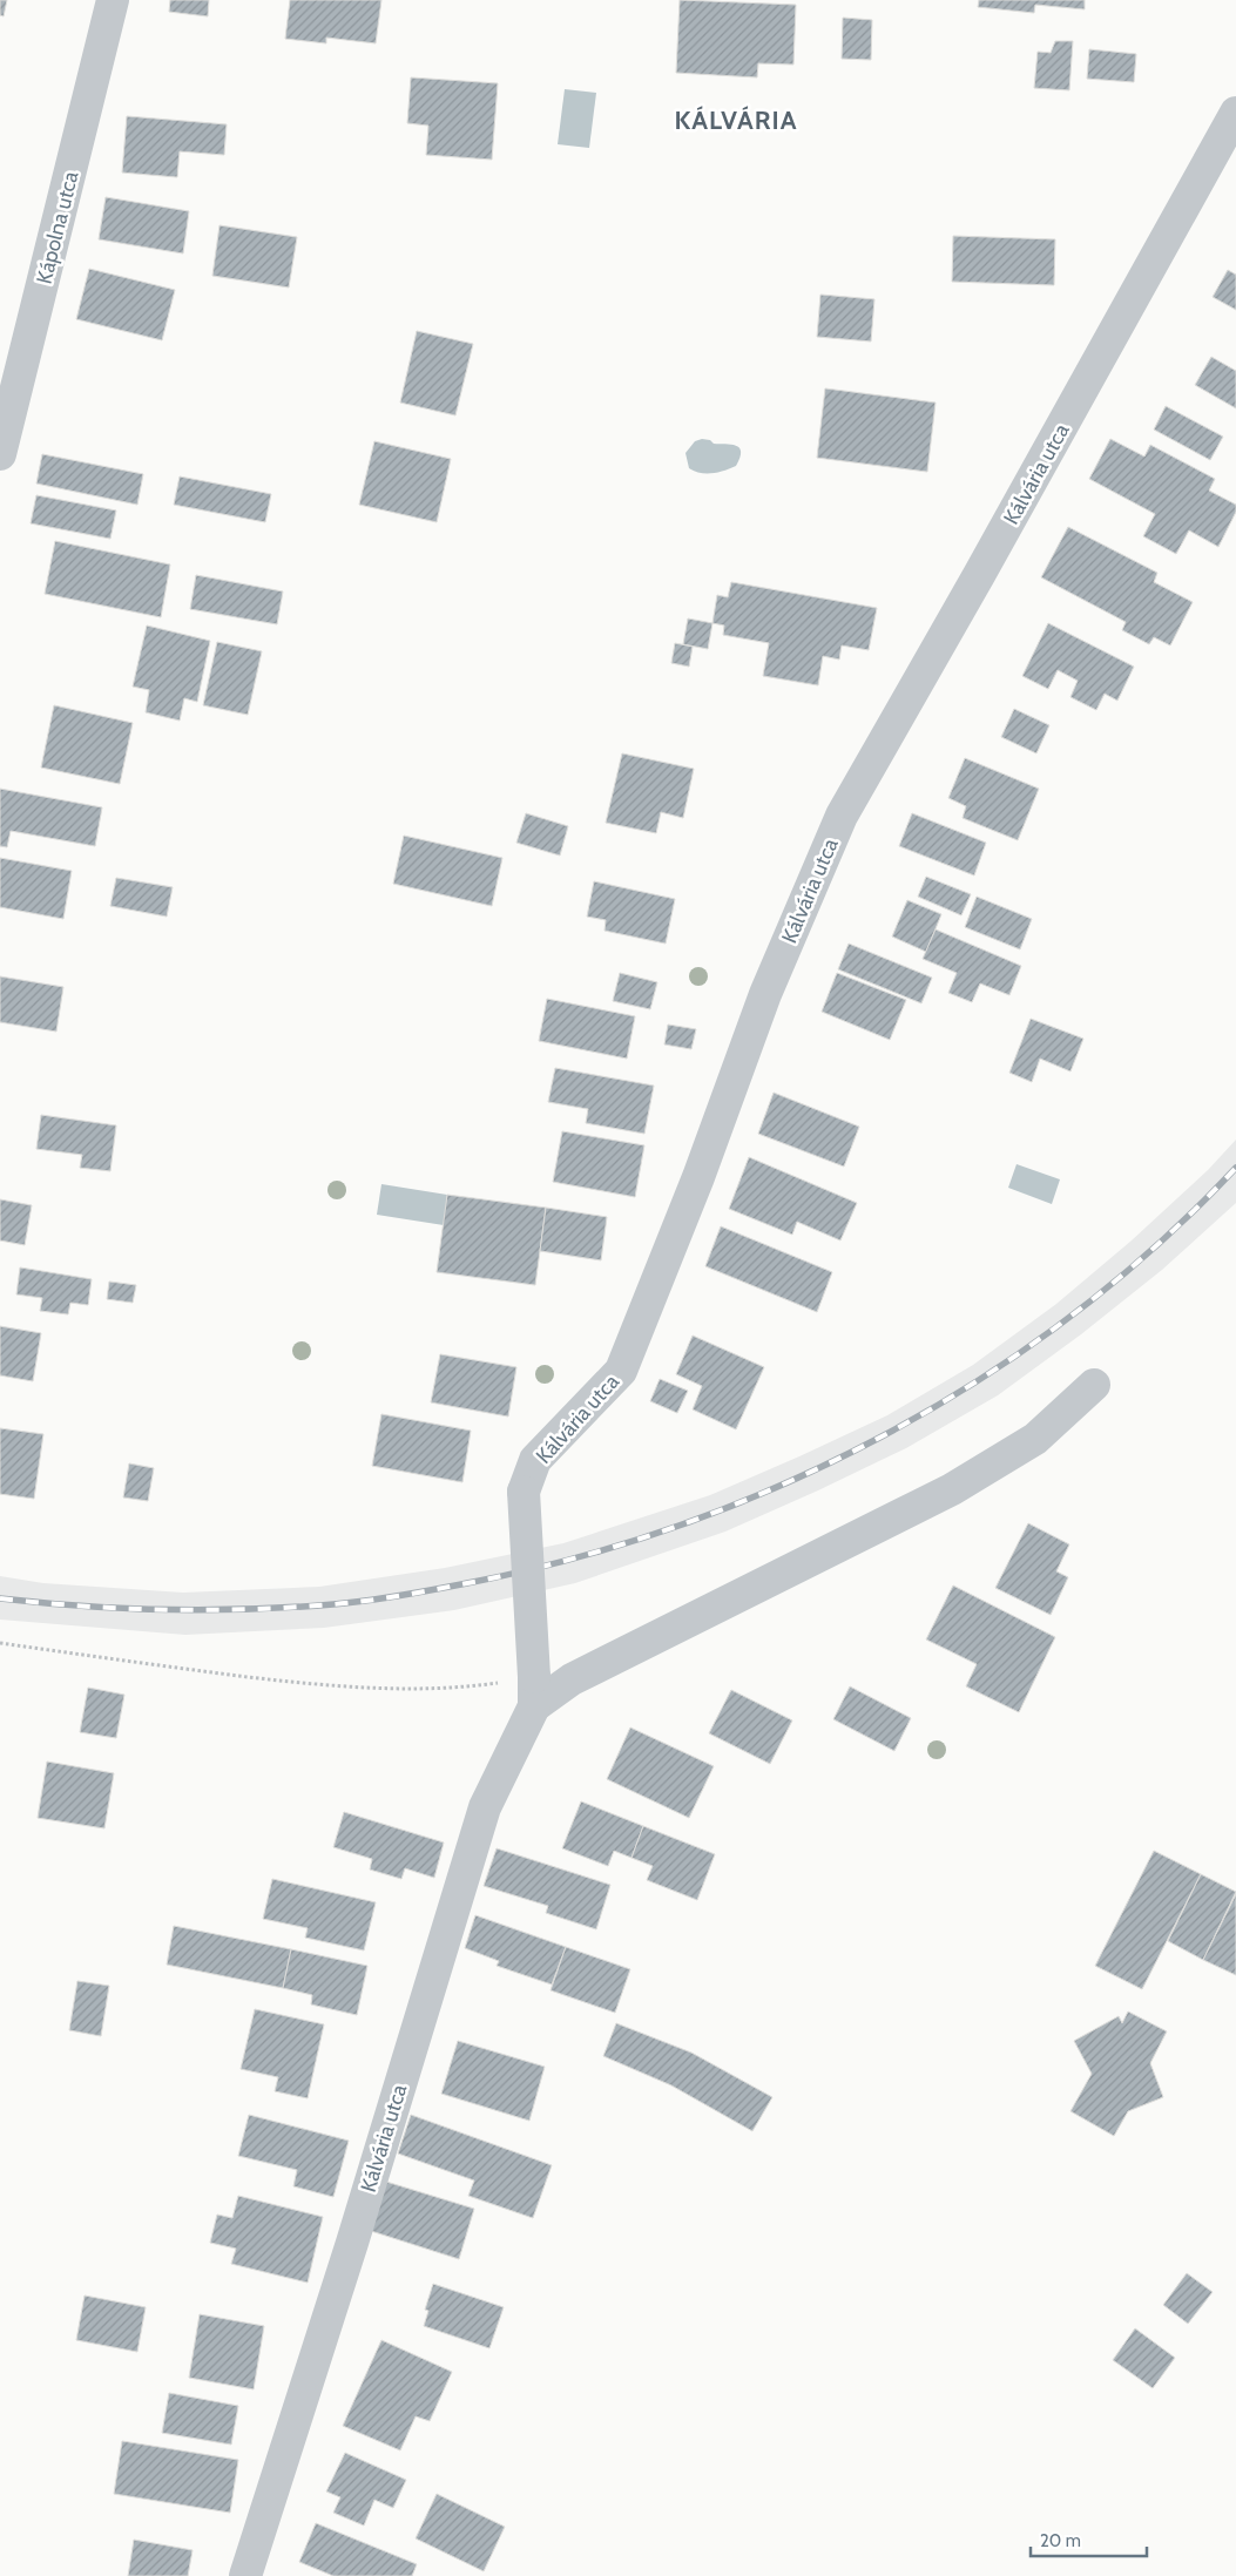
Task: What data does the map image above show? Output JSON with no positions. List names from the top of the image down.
{
  "streets": {
    "street": ["Kápolna utca", "Kálvária utca"]
  },
  "districts": ["KÁLVÁRIA"],
  "scale_bar": "20 m"
}
